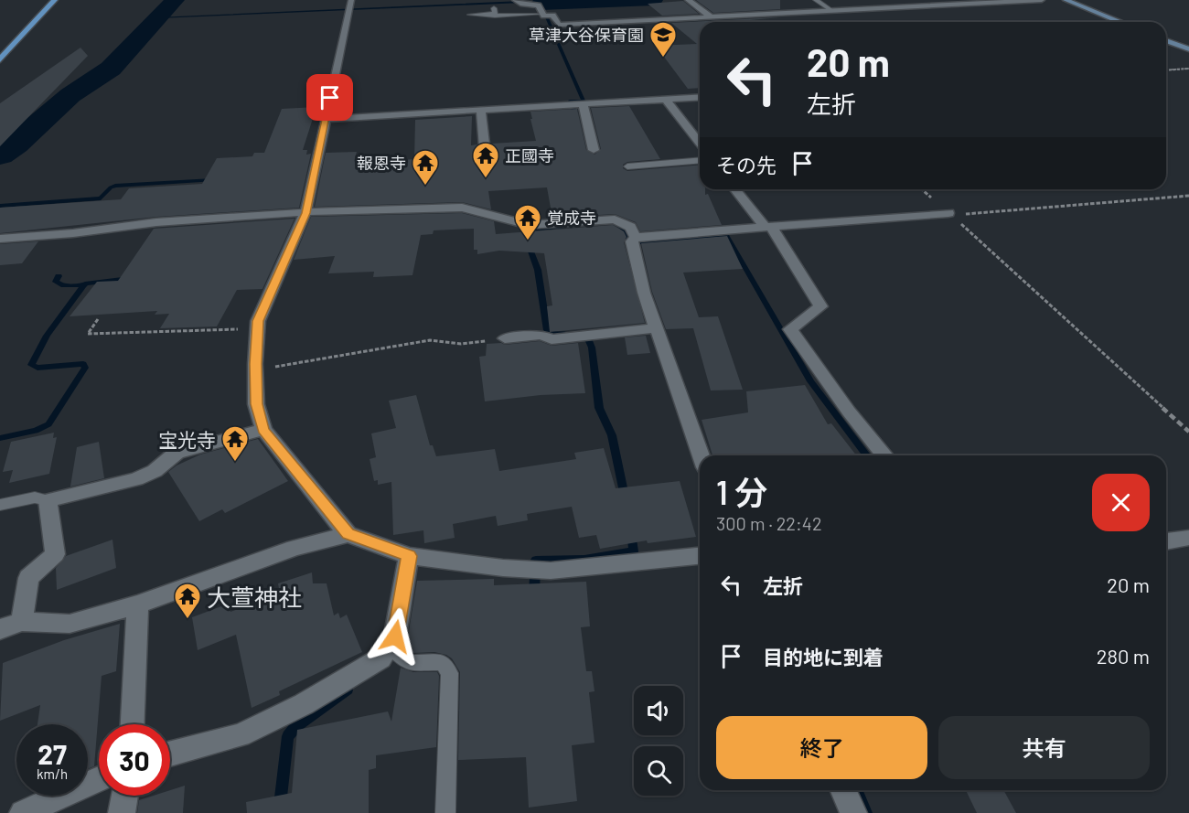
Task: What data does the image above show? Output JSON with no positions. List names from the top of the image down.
{
  "places": {
    "school or university": ["草津大谷保育園"],
    "temple": [
      "正國寺",
      "報恩寺",
      "覚成寺",
      "宝光寺",
      "大萱神社"
    ]
  },
  "page": {
    "turn": ["20 m", "左折"],
    "then": "その先",
    "heading": ["1 分", "300 m · 22:42"],
    "list": [
      {
        "name": "左折",
        "value": "20 m"
      },
      {
        "name": "目的地に到着",
        "value": "280 m"
      }
    ],
    "buttons": ["終了", "共有"],
    "speed": "27 km/h",
    "limit": "30"
  }
}
